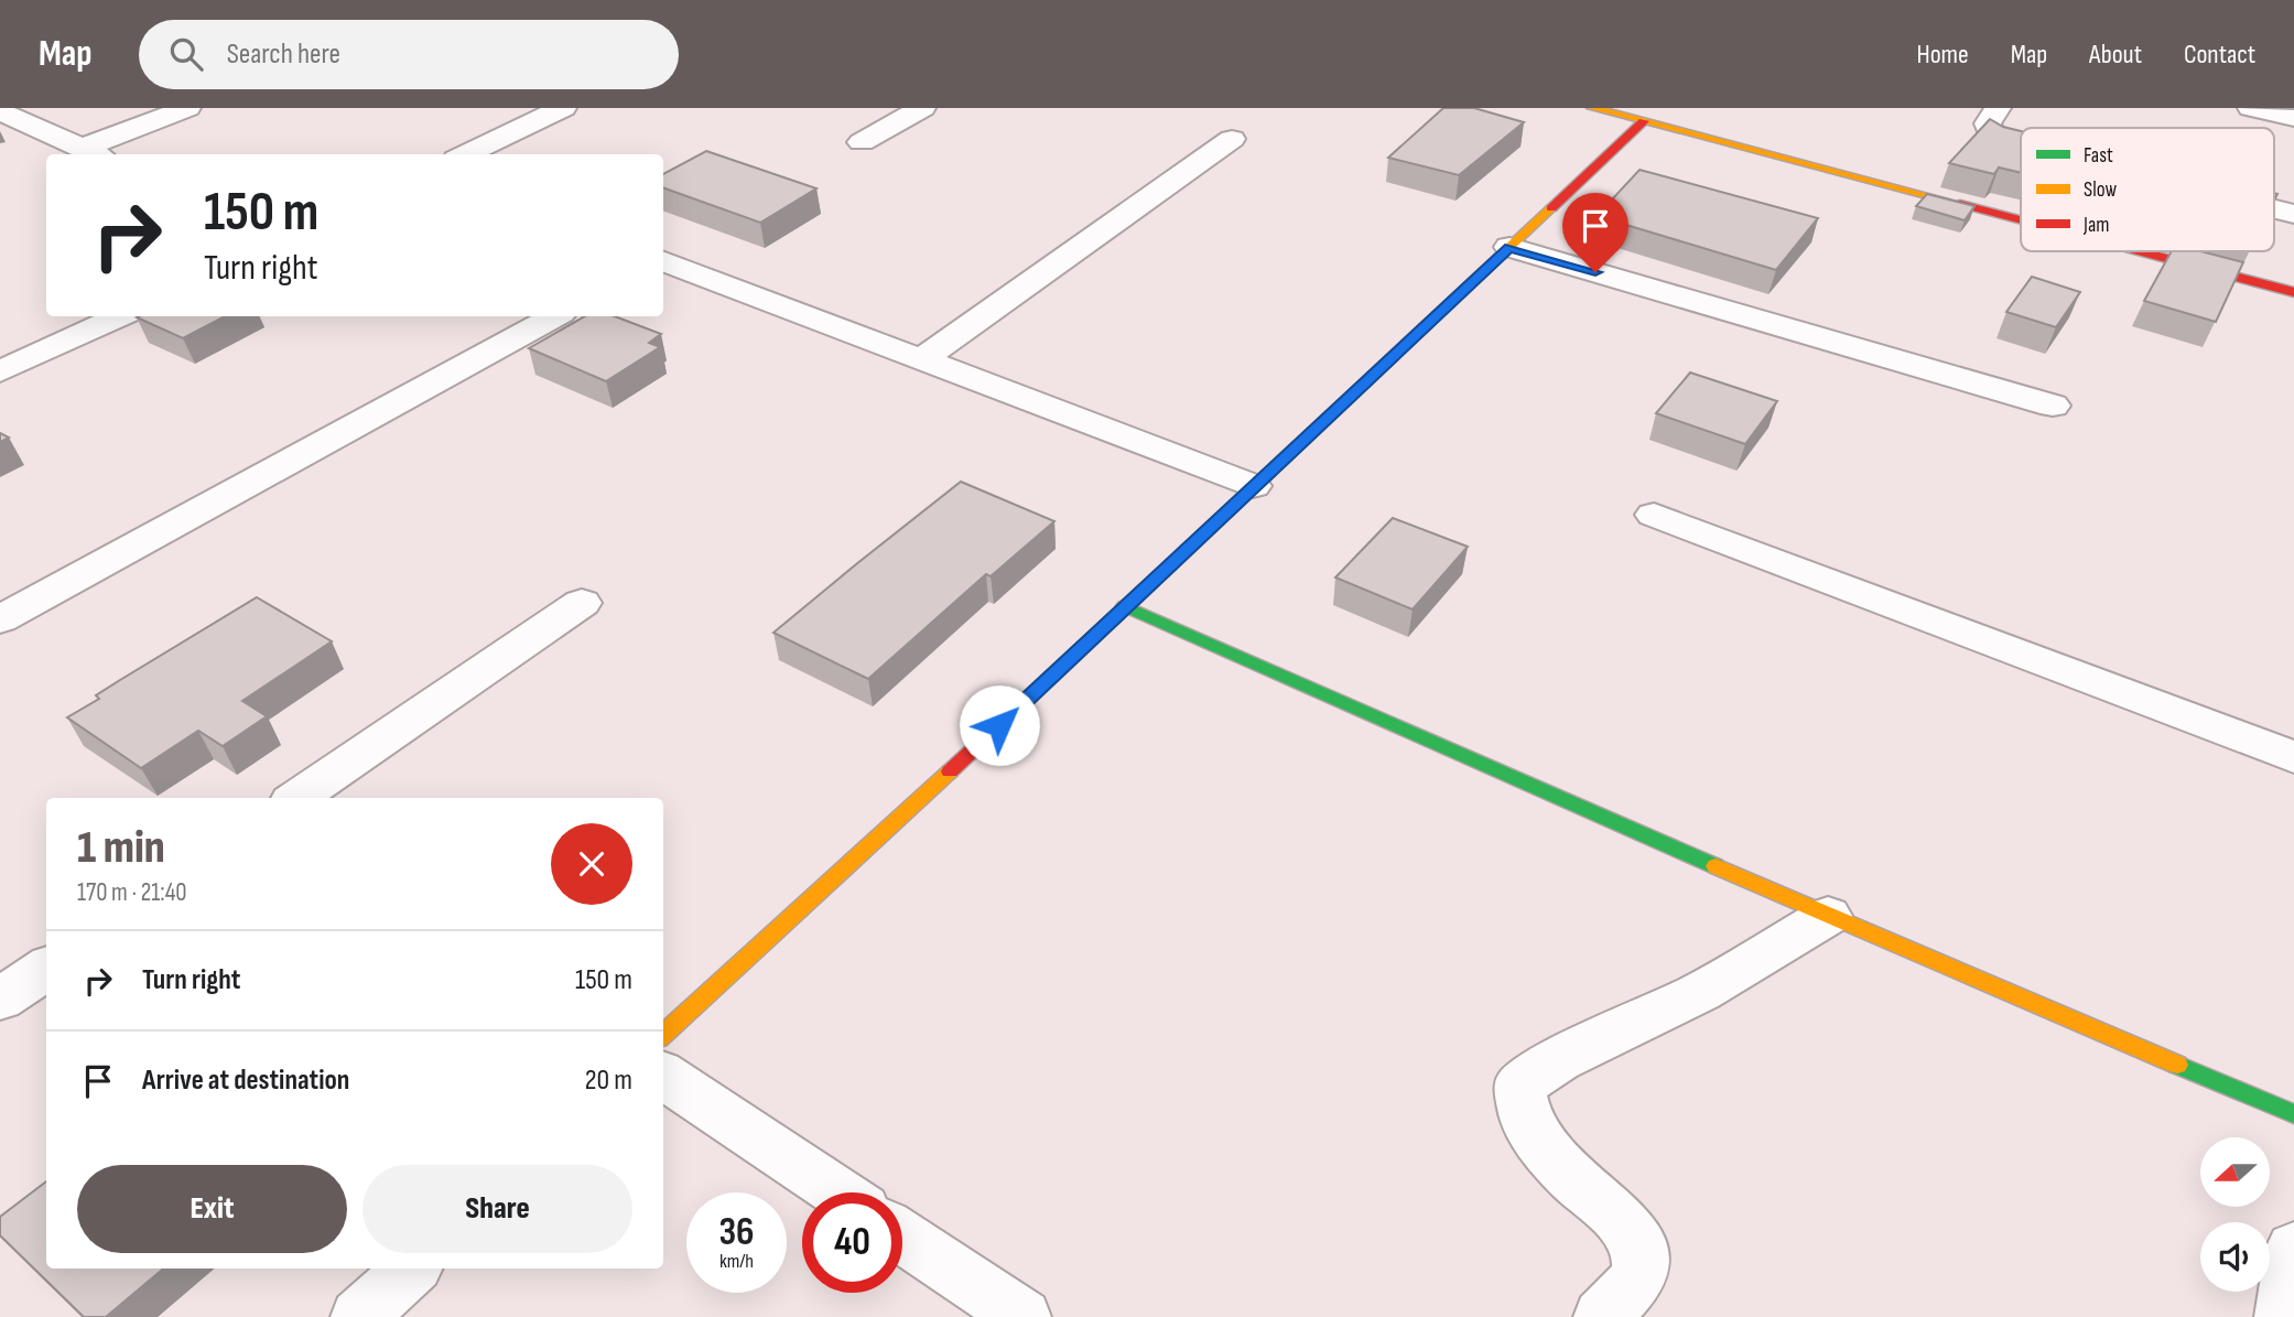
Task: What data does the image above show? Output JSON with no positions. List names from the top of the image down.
{
  "legend": ["Fast", "Slow", "Jam"],
  "north": "left",
  "page": {
    "header": "Map",
    "search": "Search here",
    "nav": [
      "Home",
      "Map",
      "About",
      "Contact"
    ],
    "turn": ["150 m", "Turn right"],
    "heading": ["1 min", "170 m · 21:40"],
    "list": [
      {
        "name": "Turn right",
        "value": "150 m"
      },
      {
        "name": "Arrive at destination",
        "value": "20 m"
      }
    ],
    "buttons": ["Exit", "Share"],
    "speed": "36 km/h",
    "limit": "40"
  }
}
